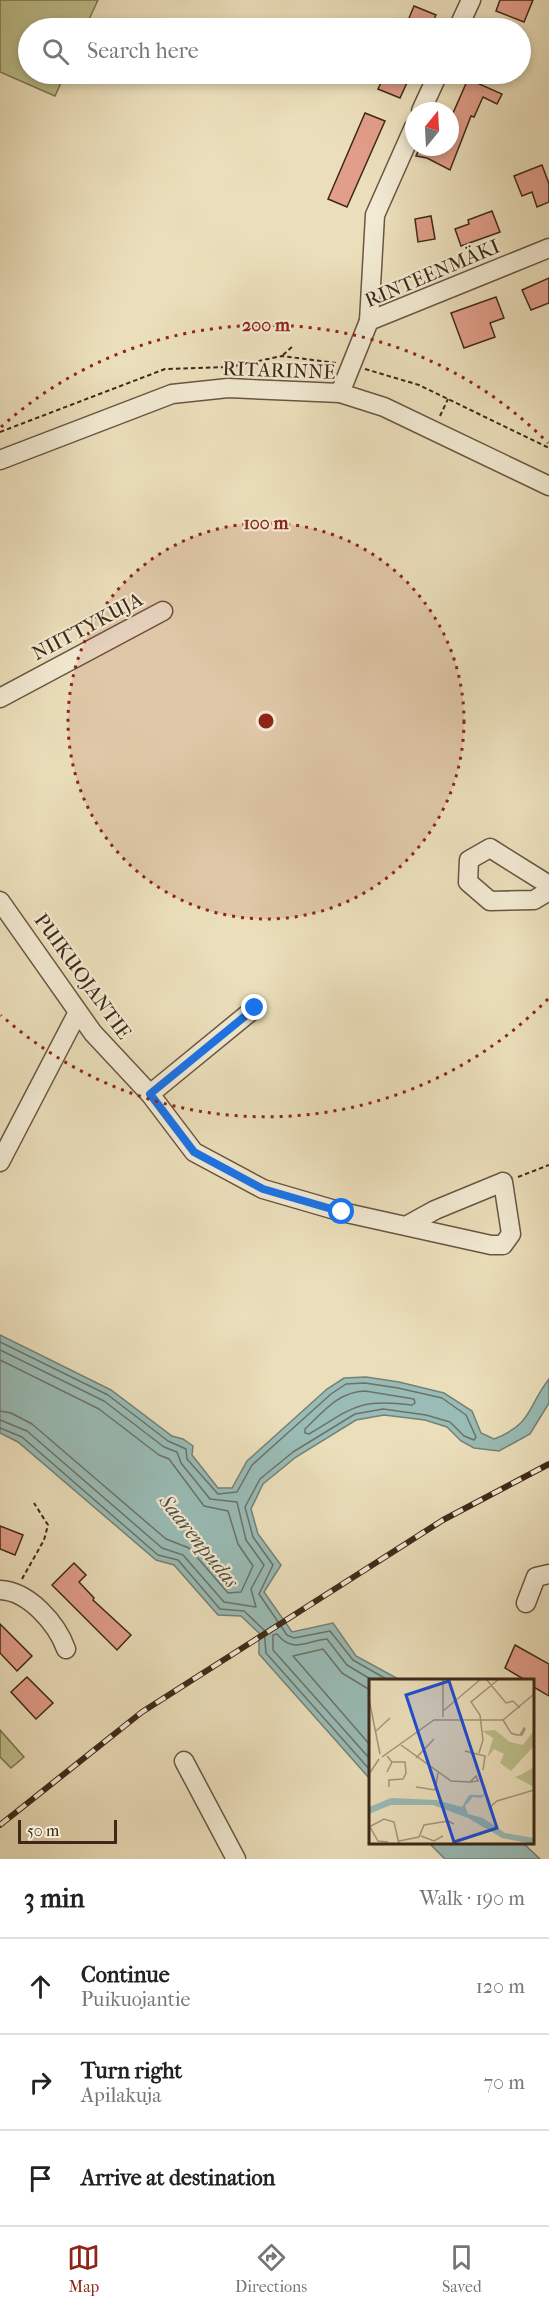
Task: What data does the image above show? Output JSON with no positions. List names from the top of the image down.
{
  "streets": {
    "street": [
      "RINTEENMÄKI",
      "RITARINNE",
      "NIITTYKUJA",
      "PUIKUOJANTIE"
    ]
  },
  "crossings": [
    ["RINTEENMÄKI", "RITARINNE"]
  ],
  "water": ["Saarenpudas"],
  "scale_bar": "50 m",
  "north": "top",
  "page": {
    "search": "Search here",
    "scale": "50 m",
    "heading": ["3 min", "Walk · 190 m"],
    "list": [
      ["Continue", "Puikuojantie", "120 m"],
      ["Turn right", "Apilakuja", "70 m"],
      "Arrive at destination"
    ],
    "nav": ["Map", "Directions", "Saved"]
  },
  "rings": ["200 m", "100 m"]
}
